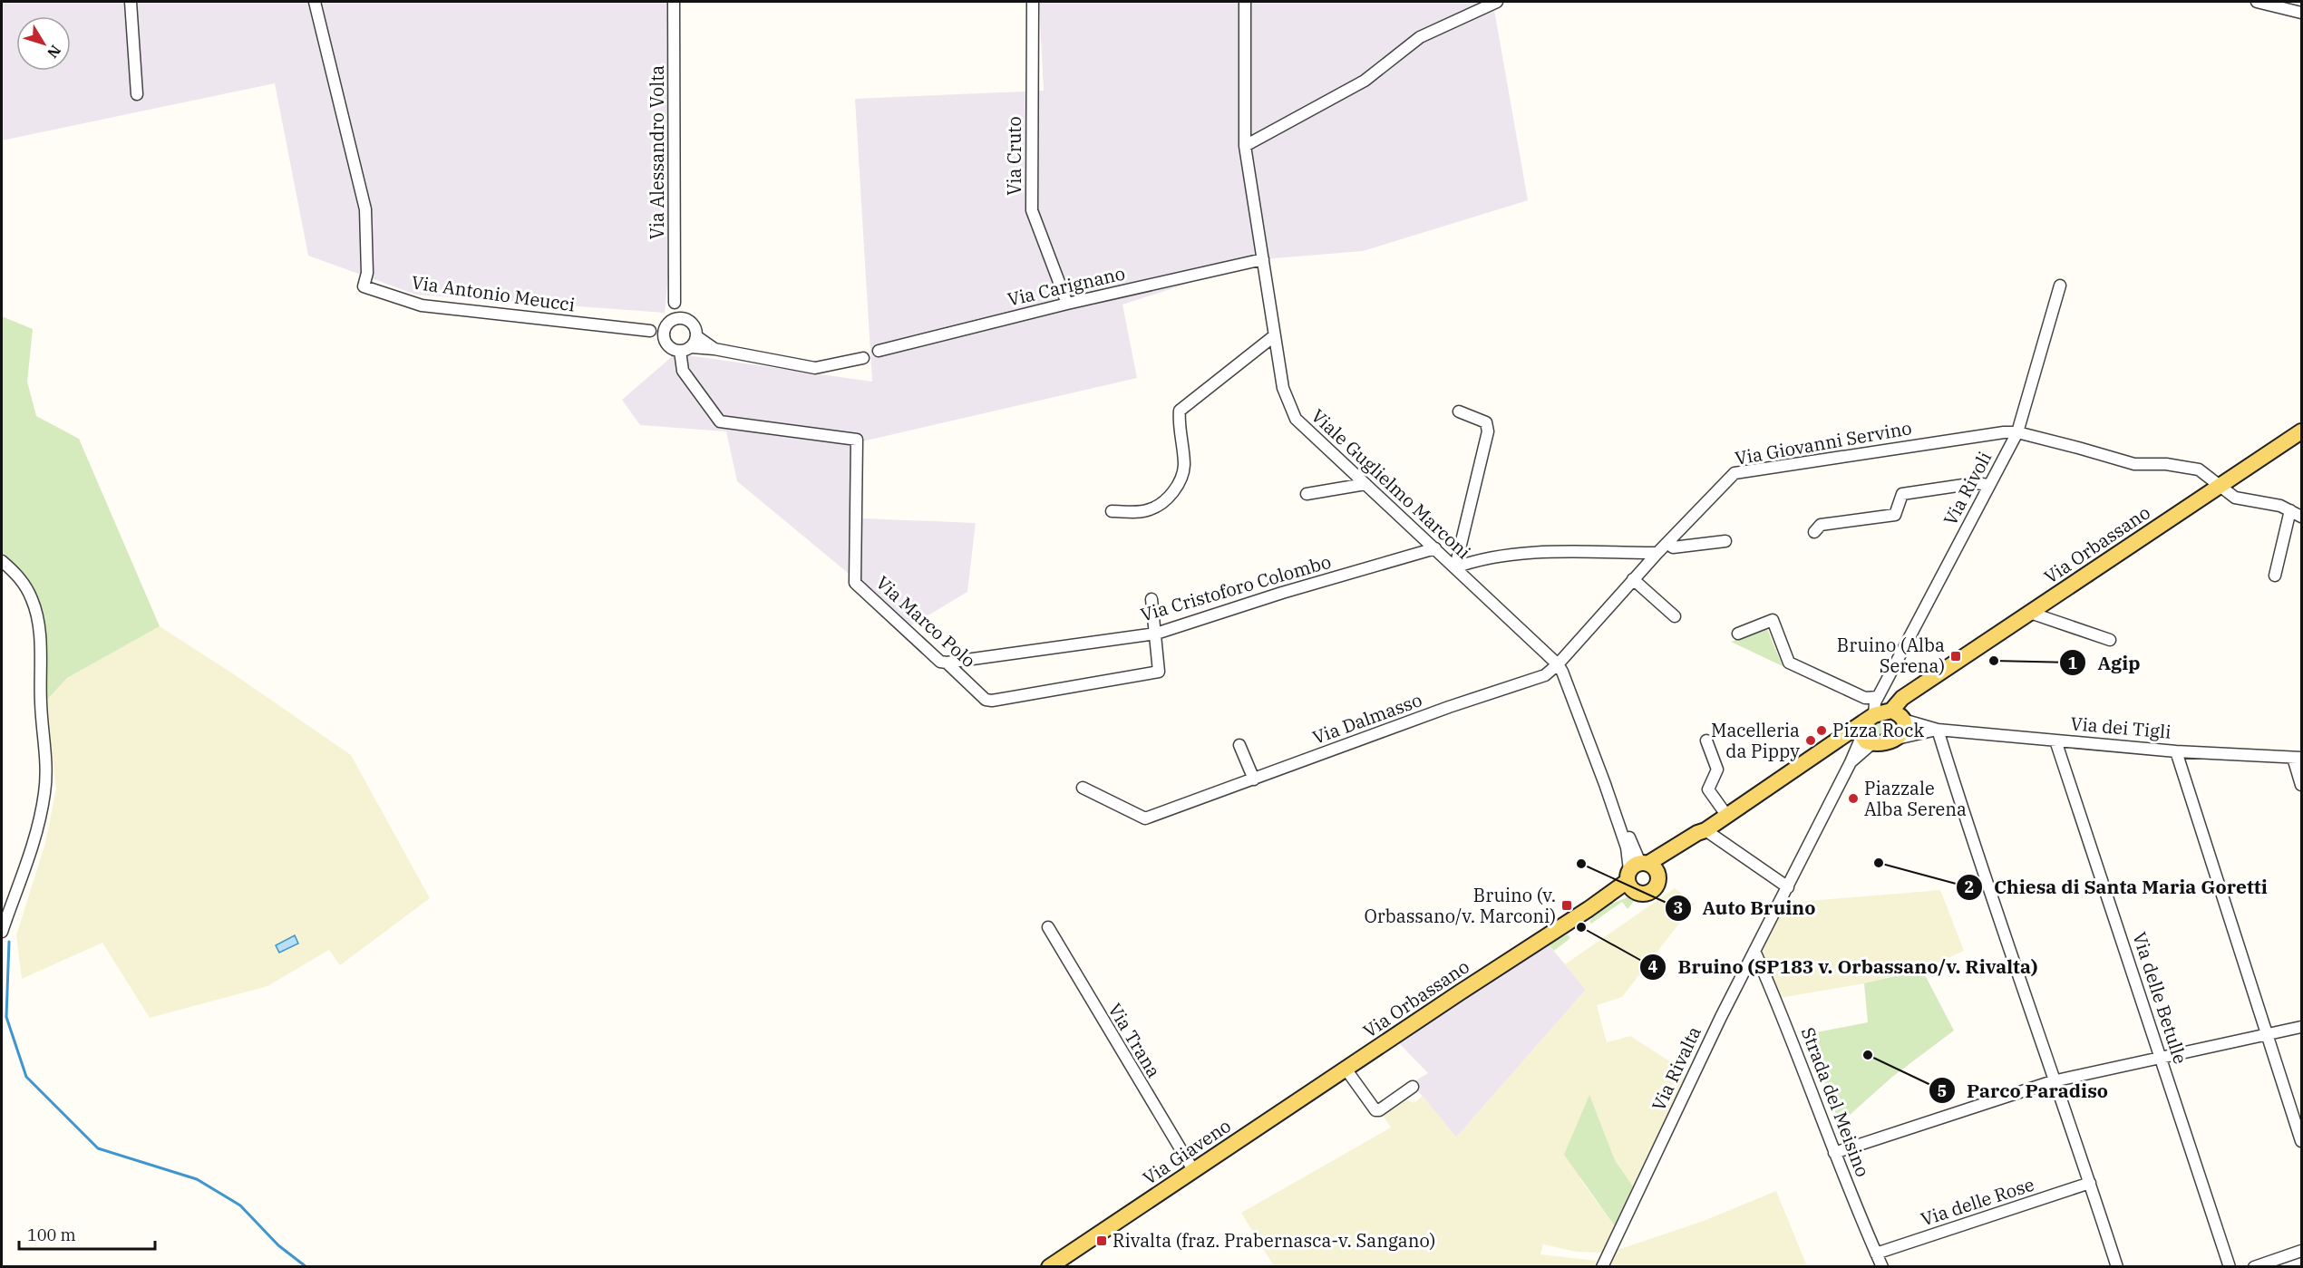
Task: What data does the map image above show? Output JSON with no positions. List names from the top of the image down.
{
  "streets": {
    "main road": ["Via Orbassano", "Via Giaveno"],
    "street": [
      "Via Alessandro Volta",
      "Via Cruto",
      "Via Carignano",
      "Via Antonio Meucci",
      "Via Giovanni Servino",
      "Viale Guglielmo Marconi",
      "Via Rivoli",
      "Via Cristoforo Colombo",
      "Via Marco Polo",
      "Via Dalmasso",
      "Via dei Tigli",
      "Via delle Betulle",
      "Via Trana",
      "Via Rivalta",
      "Strada del Meisino",
      "Via delle Rose"
    ]
  },
  "crossings": [
    ["Via Alessandro Volta", "Via Antonio Meucci"],
    ["Via Alessandro Volta", "Via Marco Polo"],
    ["Via Cruto", "Via Carignano"],
    ["Via Carignano", "Viale Guglielmo Marconi"],
    ["Via Antonio Meucci", "Via Marco Polo"],
    ["Via Giovanni Servino", "Via Rivoli"],
    ["Via Giovanni Servino", "Via Orbassano"],
    ["Via Giovanni Servino", "Via Dalmasso"],
    ["Viale Guglielmo Marconi", "Via Orbassano"],
    ["Viale Guglielmo Marconi", "Via Cristoforo Colombo"],
    ["Viale Guglielmo Marconi", "Via Dalmasso"],
    ["Via Rivoli", "Via Orbassano"],
    ["Via Rivoli", "Via Rivalta"],
    ["Via Orbassano", "Via dei Tigli"],
    ["Via Orbassano", "Via Rivalta"],
    ["Via Orbassano", "Via Giaveno"],
    ["Via Cristoforo Colombo", "Via Marco Polo"],
    ["Via dei Tigli", "Via delle Betulle"],
    ["Via Trana", "Via Giaveno"],
    ["Via Rivalta", "Strada del Meisino"],
    ["Strada del Meisino", "Via delle Rose"]
  ],
  "places": {
    "transit": ["Bruino (Alba Serena)", "Bruino (v. Orbassano/v. Marconi)", "Rivalta (fraz. Prabernasca-v. Sangano)"],
    "other": [
      "Agip",
      "Pizza Rock",
      "Macelleria da Pippy",
      "Piazzale Alba Serena",
      "Chiesa di Santa Maria Goretti",
      "Auto Bruino",
      "Bruino (SP183 v. Orbassano/v. Rivalta)",
      "Parco Paradiso"
    ]
  },
  "scale_bar": "100 m",
  "north": "bottom right"
}
